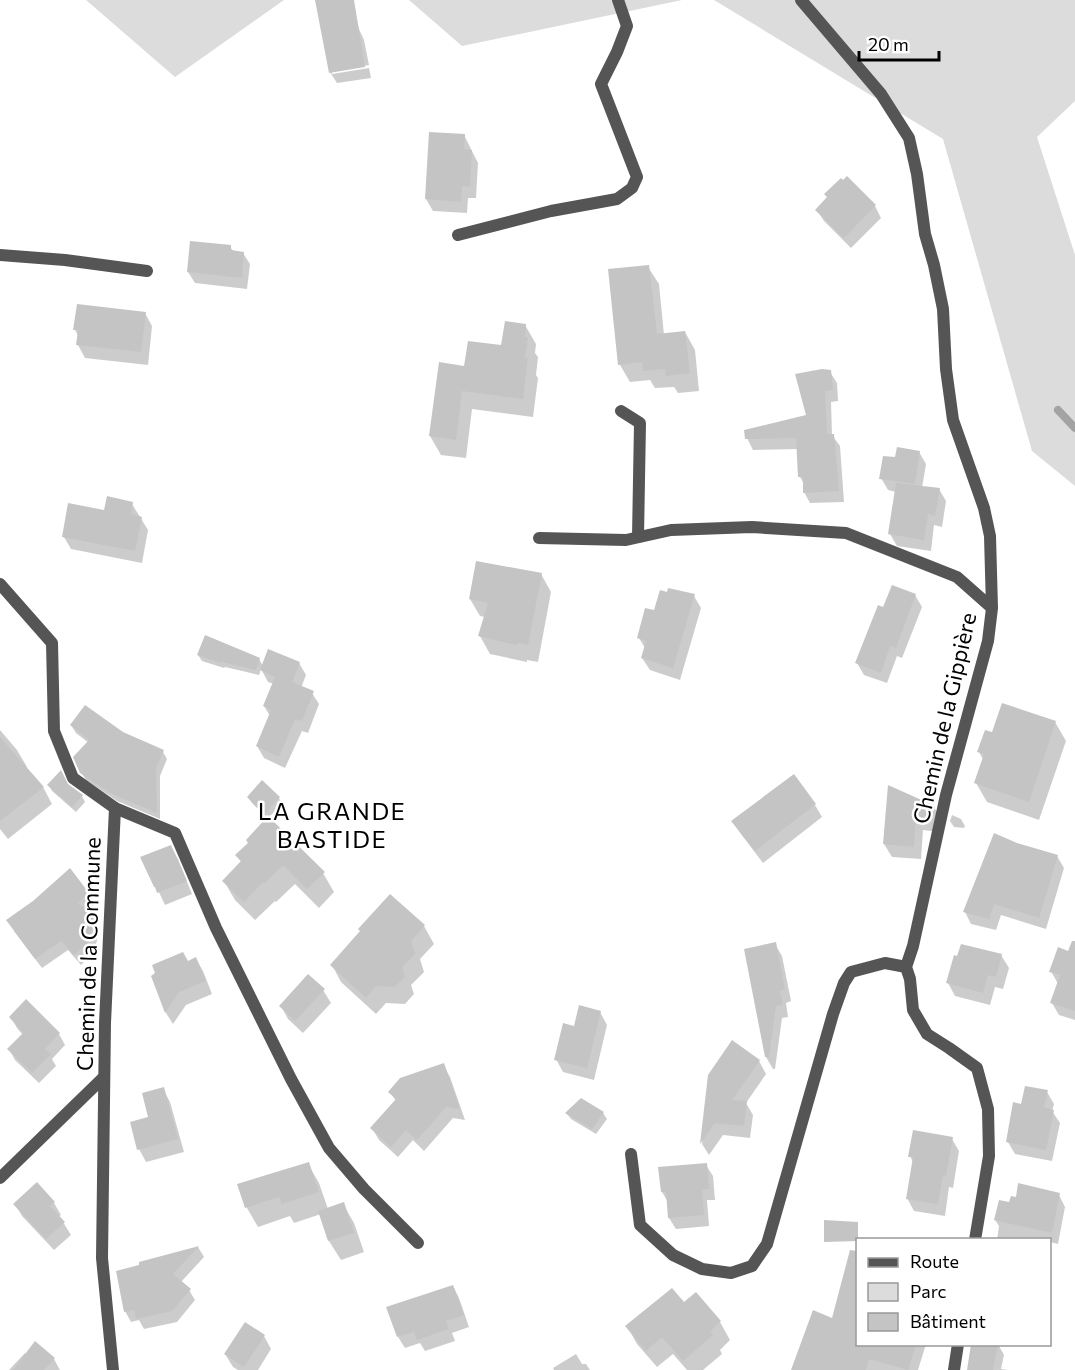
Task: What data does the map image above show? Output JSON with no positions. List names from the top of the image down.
{
  "streets": {
    "street": ["Chemin de la Gippière", "Chemin de la Commune"]
  },
  "districts": ["LA GRANDE BASTIDE"],
  "legend": ["Route", "Parc", "Bâtiment"],
  "scale_bar": "20 m"
}
